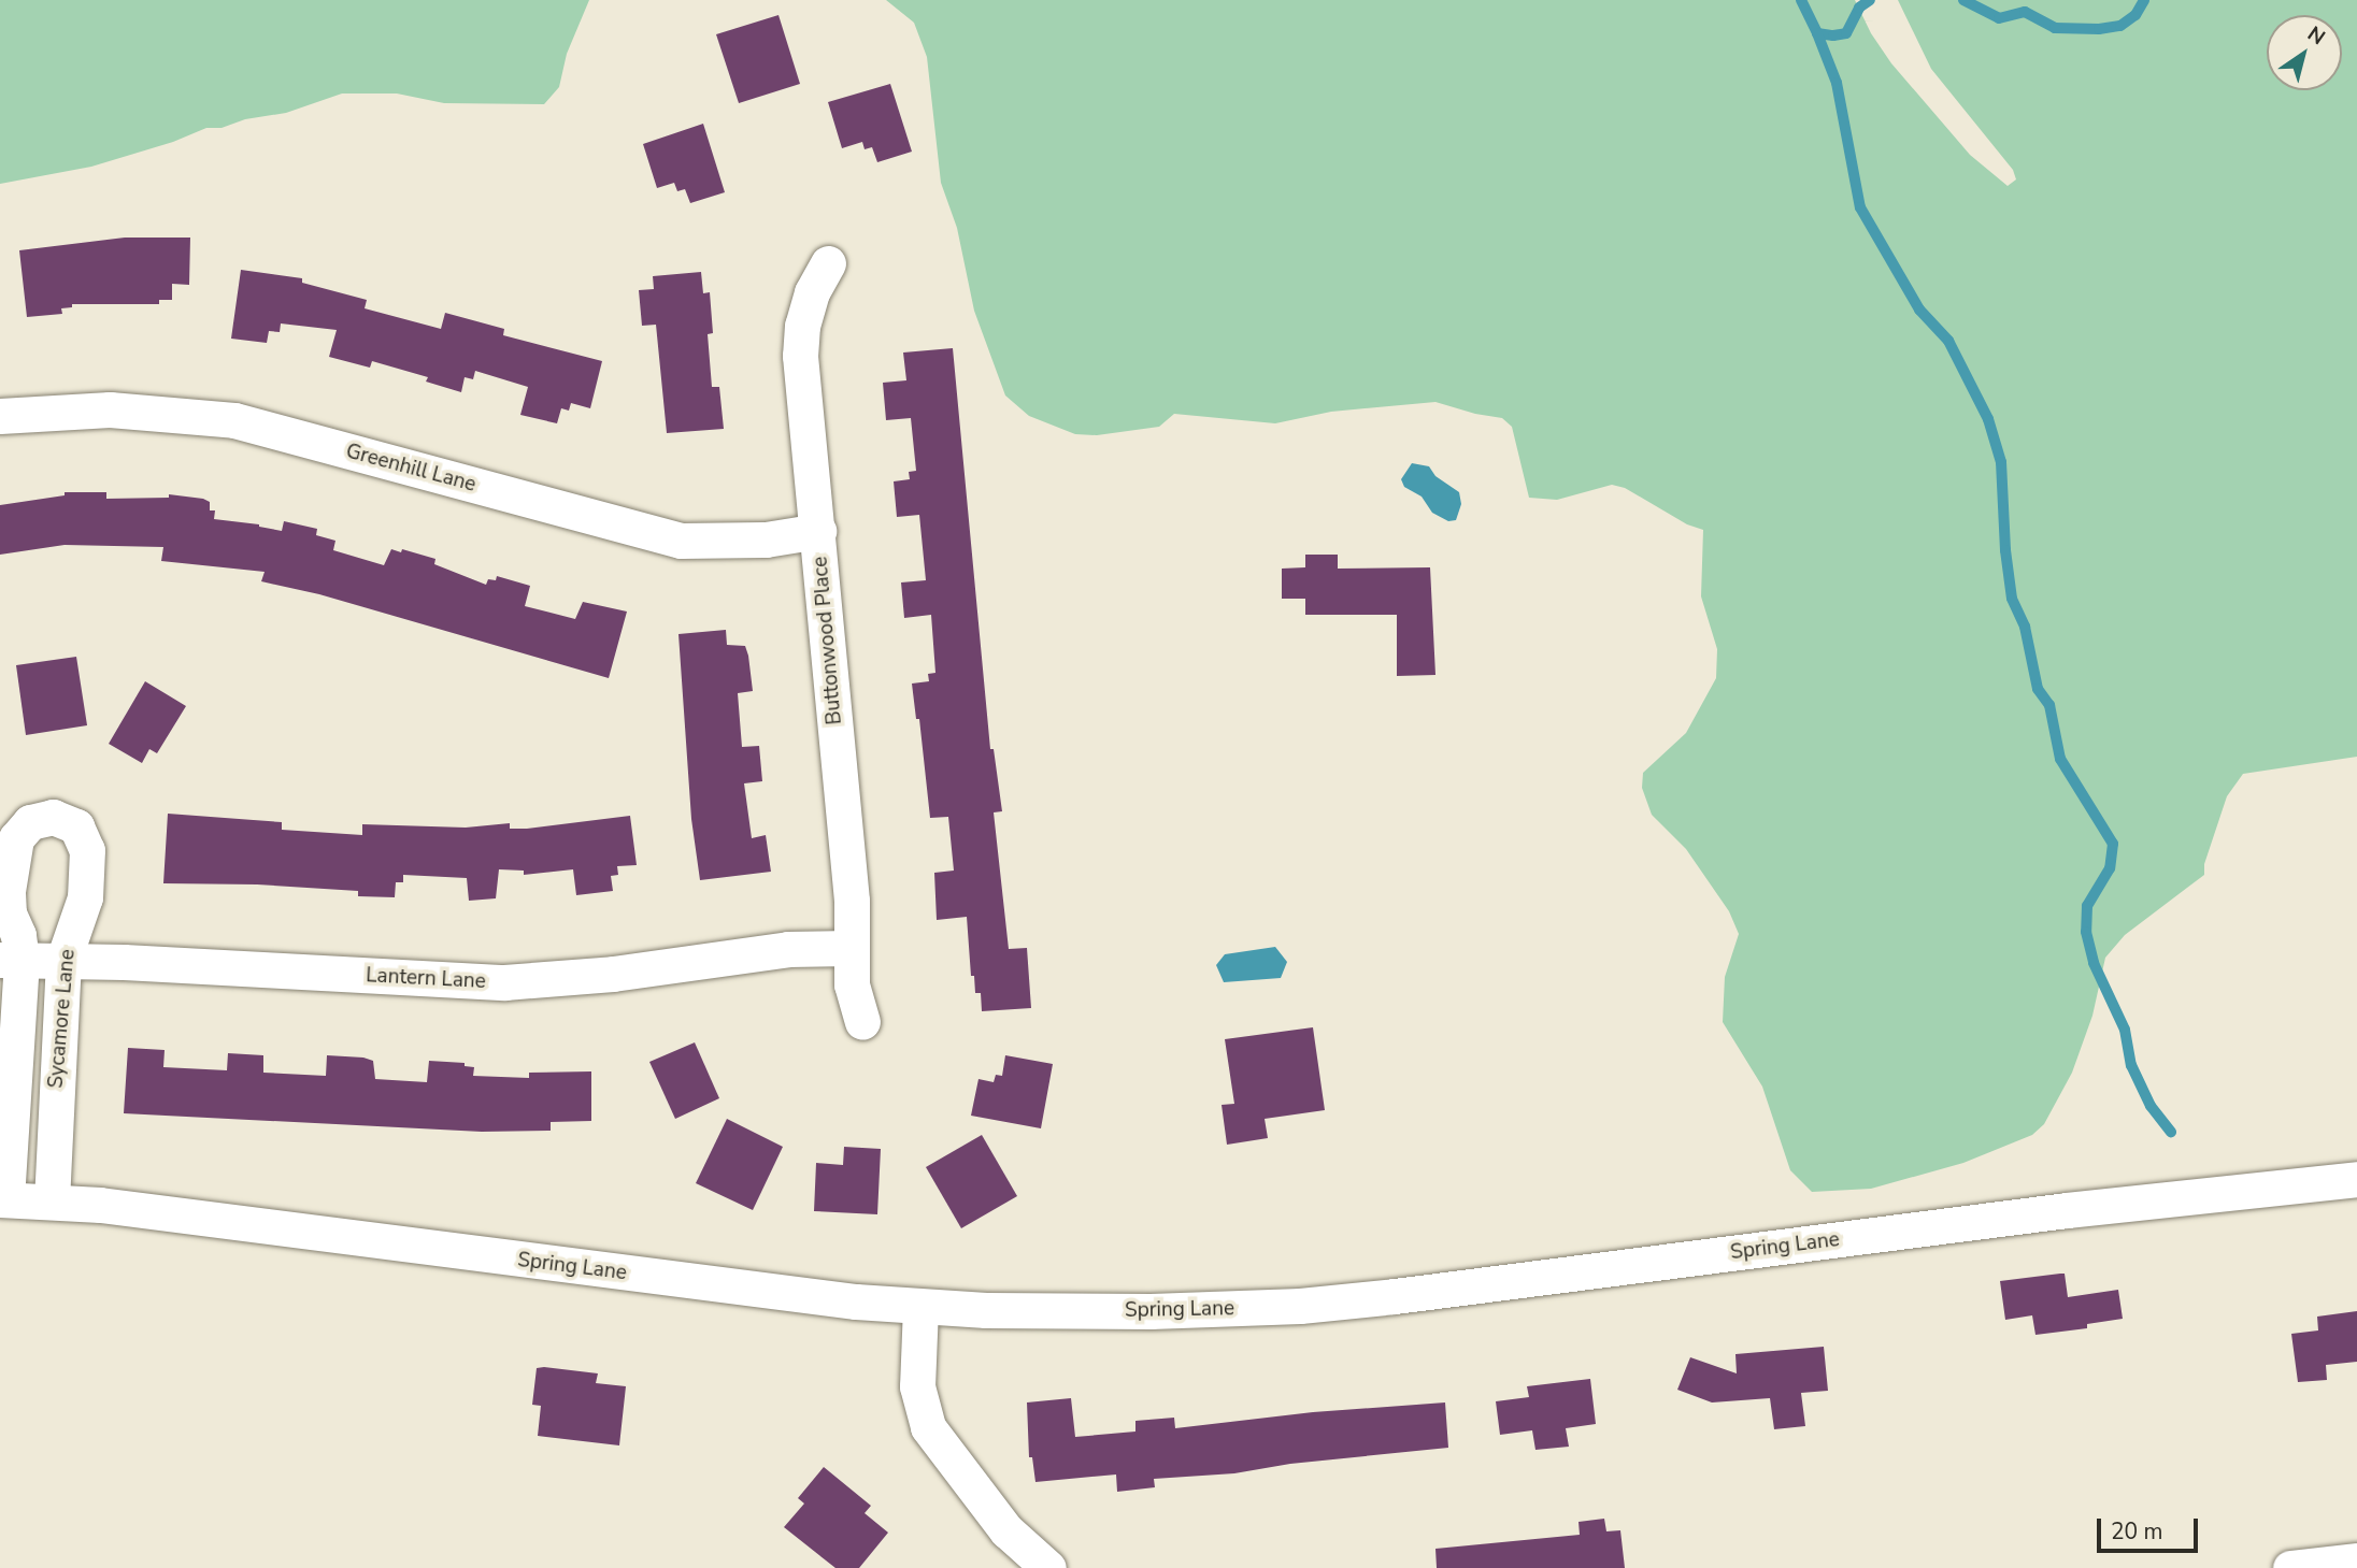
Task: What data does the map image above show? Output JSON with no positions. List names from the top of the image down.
{
  "streets": {
    "street": [
      "Greenhill Lane",
      "Buttonwood Place",
      "Lantern Lane",
      "Sycamore Lane",
      "Spring Lane"
    ]
  },
  "crossings": [
    ["Greenhill Lane", "Buttonwood Place"],
    ["Buttonwood Place", "Lantern Lane"],
    ["Lantern Lane", "Sycamore Lane"],
    ["Sycamore Lane", "Spring Lane"]
  ],
  "scale_bar": "20 m",
  "north": "top right"
}
